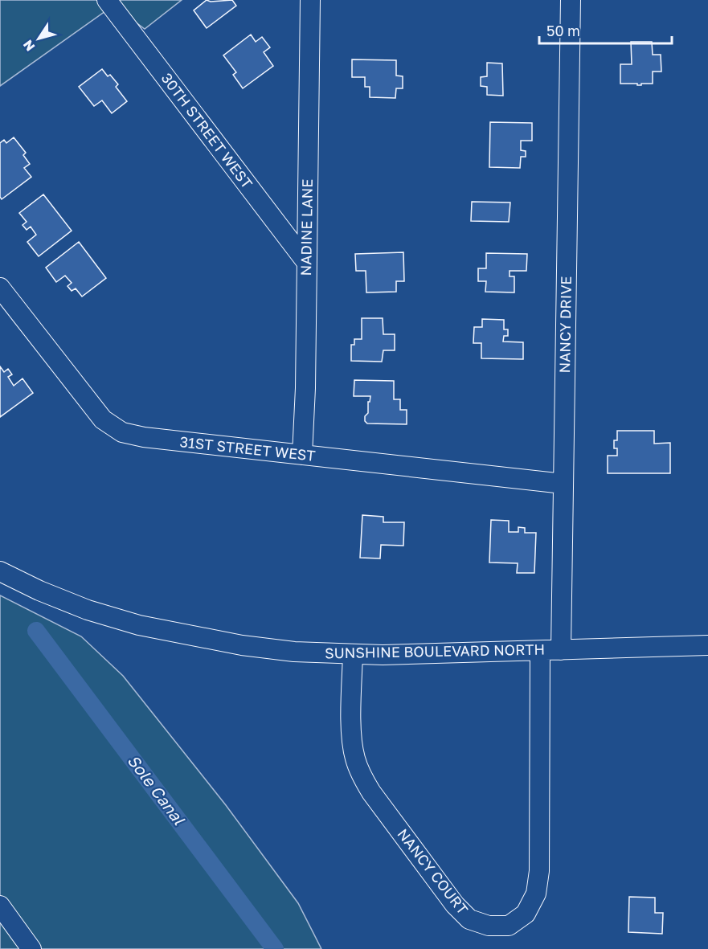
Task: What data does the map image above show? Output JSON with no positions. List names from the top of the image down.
{
  "streets": {
    "street": [
      "30TH STREET WEST",
      "NADINE LANE",
      "NANCY DRIVE",
      "31ST STREET WEST",
      "SUNSHINE BOULEVARD NORTH",
      "NANCY COURT"
    ]
  },
  "crossings": [
    ["30TH STREET WEST", "NADINE LANE"],
    ["NADINE LANE", "31ST STREET WEST"],
    ["NANCY DRIVE", "31ST STREET WEST"],
    ["NANCY DRIVE", "SUNSHINE BOULEVARD NORTH"],
    ["SUNSHINE BOULEVARD NORTH", "NANCY COURT"]
  ],
  "water": ["Sole Canal"],
  "scale_bar": "50 m",
  "north": "bottom left"
}
